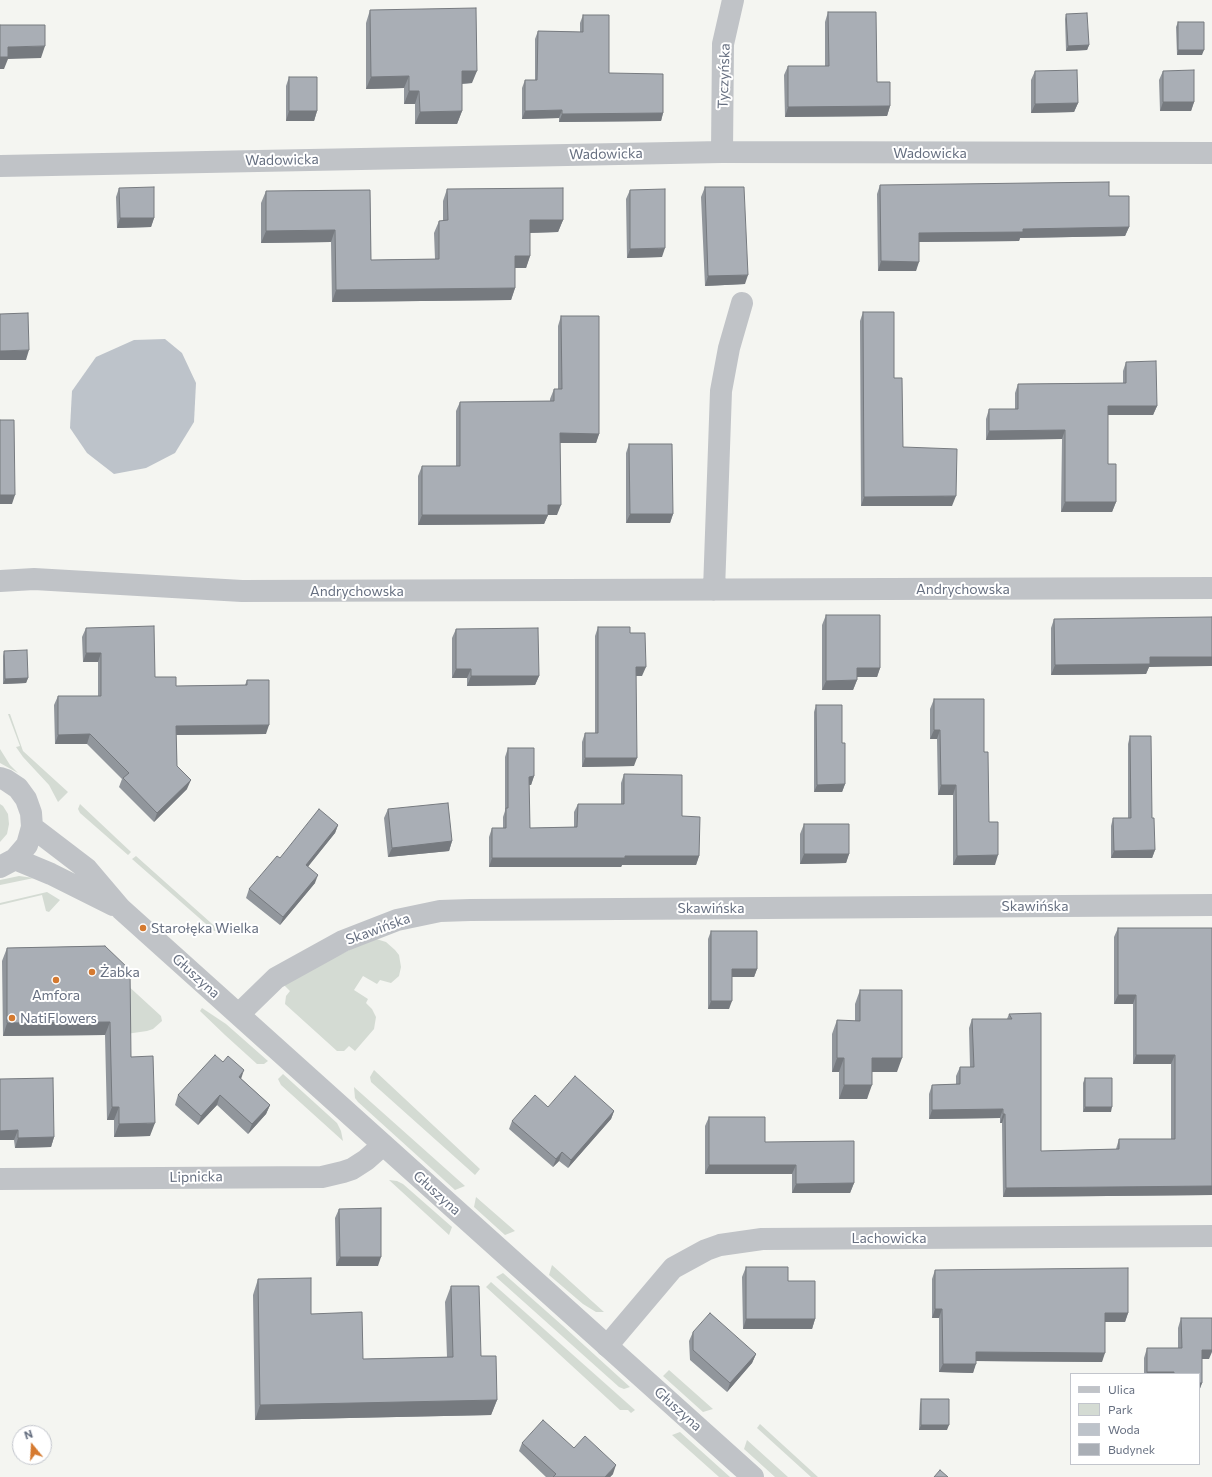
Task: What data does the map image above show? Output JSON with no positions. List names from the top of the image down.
{
  "streets": {
    "street": [
      "Tyczyńska",
      "Wadowicka",
      "Andrychowska",
      "Skawińska",
      "Głuszyna",
      "Lipnicka",
      "Lachowicka"
    ]
  },
  "crossings": [
    ["Tyczyńska", "Wadowicka"],
    ["Skawińska", "Głuszyna"],
    ["Głuszyna", "Lipnicka"],
    ["Głuszyna", "Lachowicka"]
  ],
  "places": [
    "Starołęka Wielka",
    "Żabka",
    "Amfora",
    "NatiFlowers"
  ],
  "legend": [
    "Ulica",
    "Park",
    "Woda",
    "Budynek"
  ],
  "north": "top"
}
